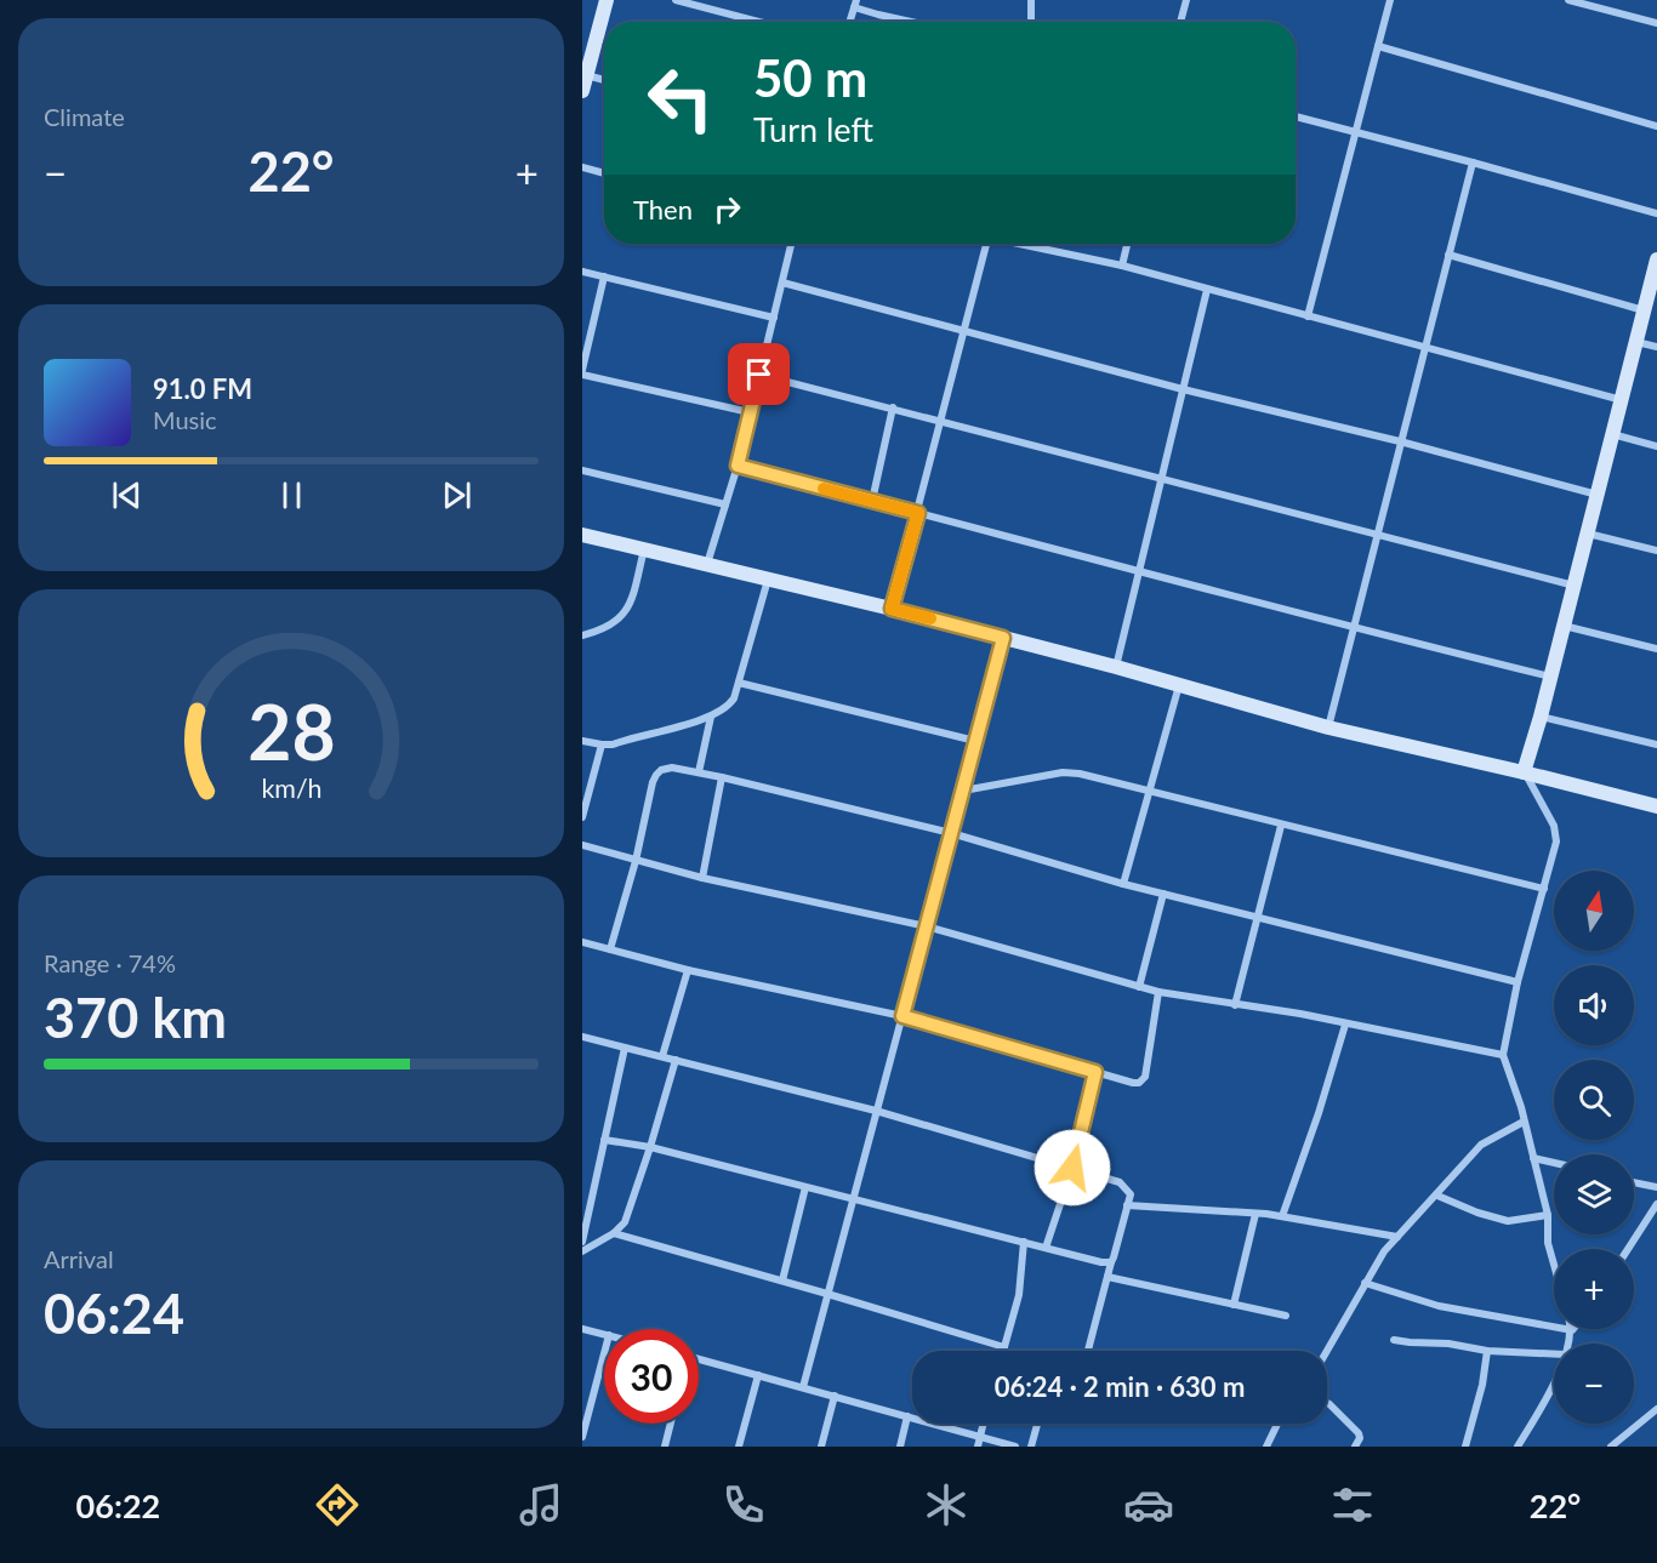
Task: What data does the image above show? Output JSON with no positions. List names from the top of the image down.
{
  "north": "top",
  "page": {
    "tile": [
      "Climate",
      ["Range · 74%", "370 km"],
      ["Arrival", "06:24"]
    ],
    "turn": ["50 m", "Turn left"],
    "heat": ["−", "22°", "+"],
    "then": "Then",
    "song": ["91.0 FM", "Music"],
    "map_buttons": ["+", "−"],
    "limit": "30",
    "trip": "06:24 · 2 min · 630 m",
    "tabs": ["06:22", "22°"],
    "gauge": ["28", "km/h"]
  }
}
